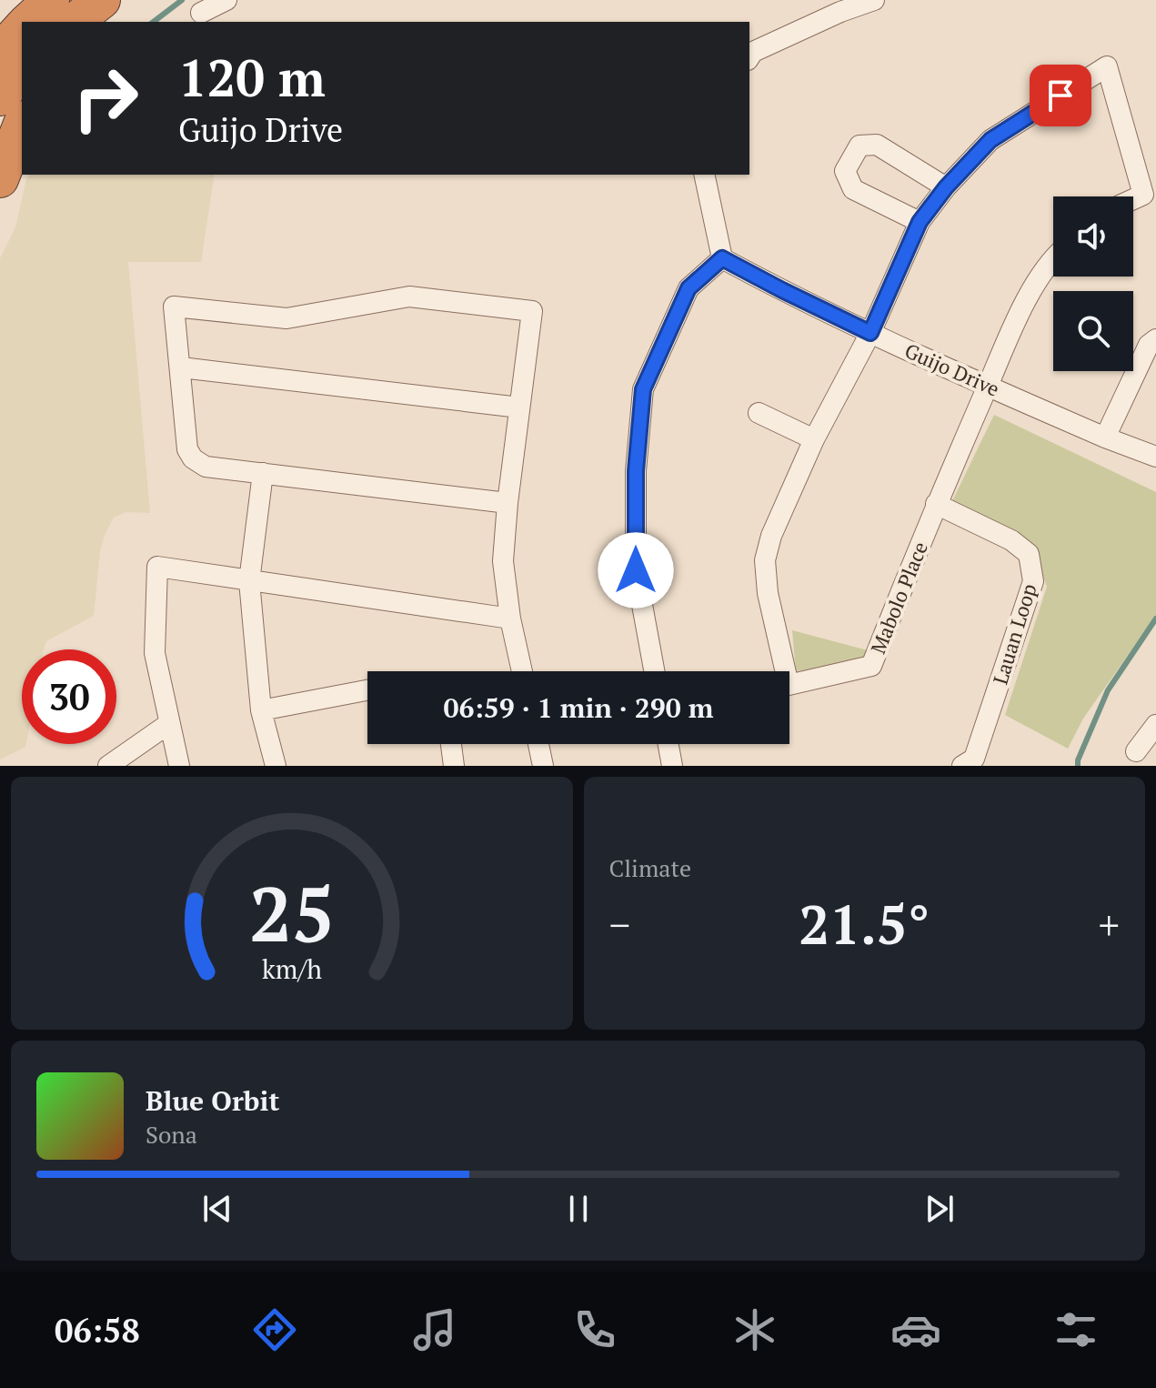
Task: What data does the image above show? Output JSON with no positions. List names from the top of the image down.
{
  "streets": {
    "street": ["Guijo Drive", "Mabolo Place", "Lauan Loop"]
  },
  "crossings": [
    ["Guijo Drive", "Mabolo Place"],
    ["Mabolo Place", "Lauan Loop"]
  ],
  "page": {
    "turn": ["120 m", "Guijo Drive"],
    "limit": "30",
    "trip": "06:59 · 1 min · 290 m",
    "tile": "Climate",
    "heat": ["−", "21.5°", "+"],
    "song": ["Blue Orbit", "Sona"],
    "tabs": "06:58",
    "gauge": ["25", "km/h"]
  }
}
